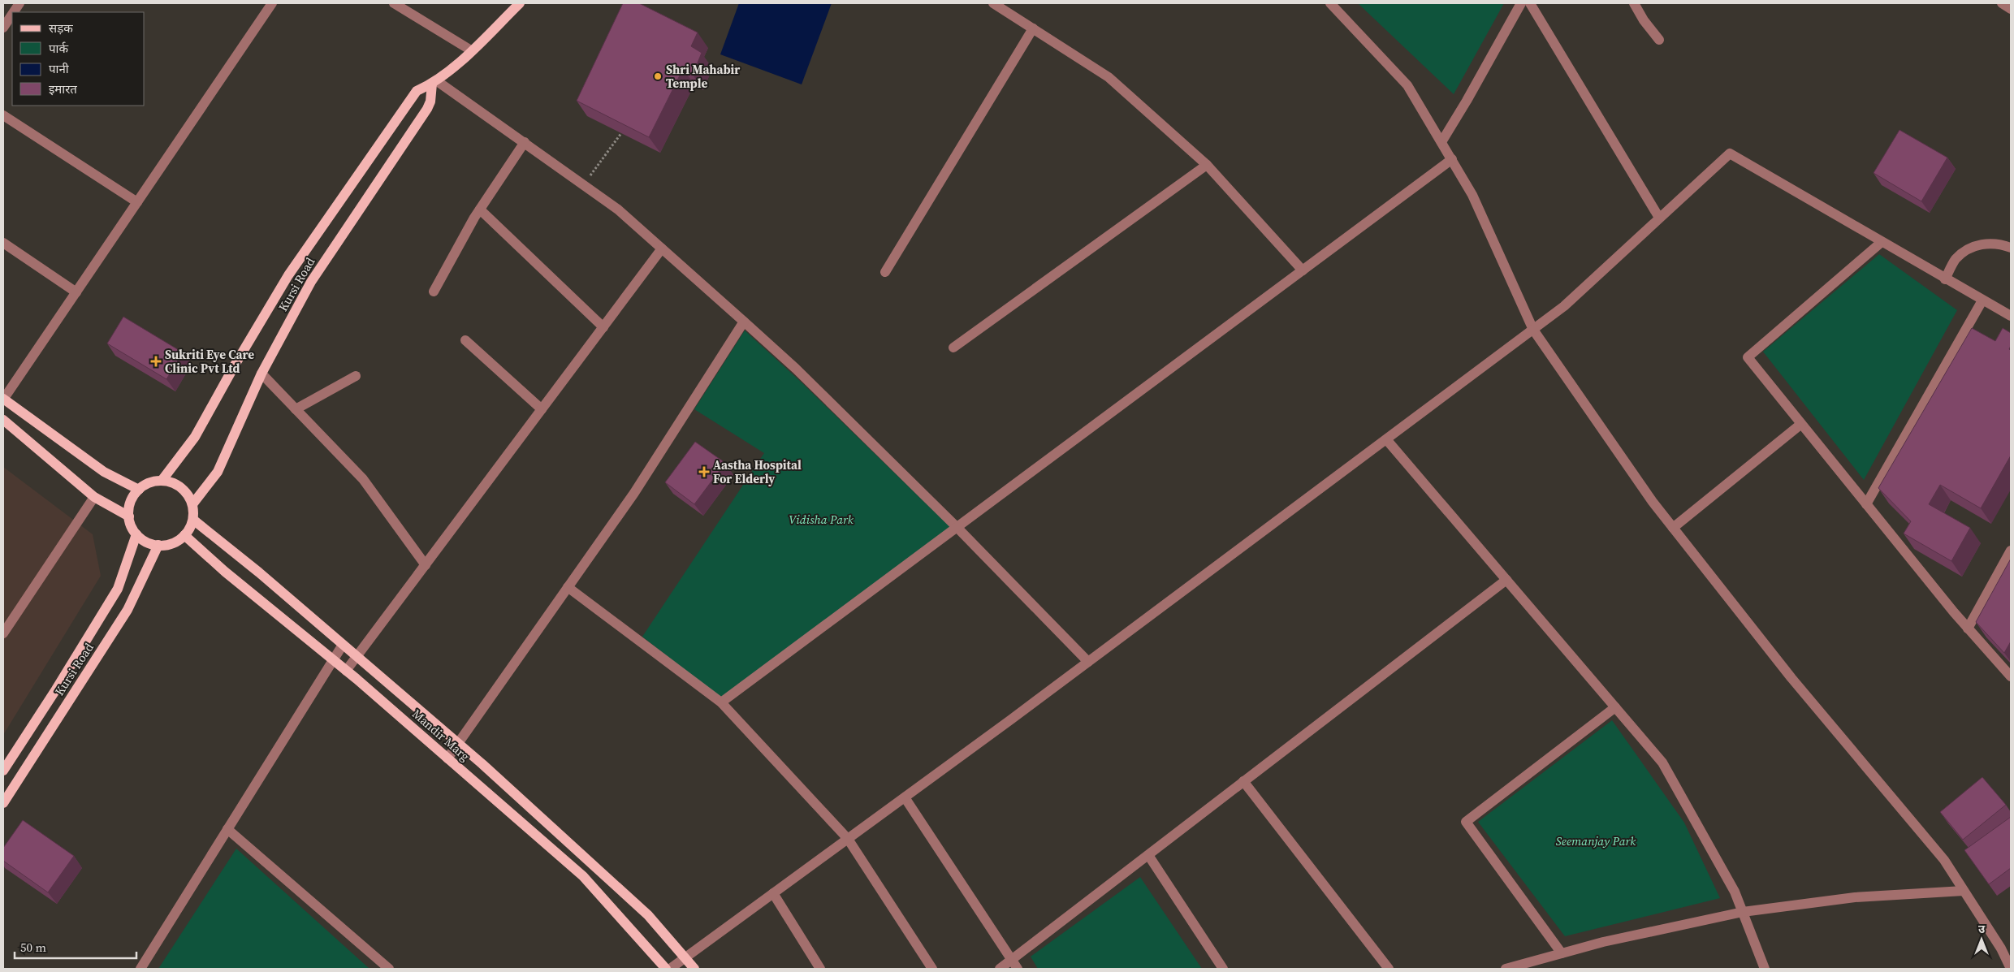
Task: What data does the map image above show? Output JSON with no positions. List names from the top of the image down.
{
  "streets": {
    "main road": ["Kursi Road", "Mandir Marg"]
  },
  "crossings": [
    ["Kursi Road", "Mandir Marg"]
  ],
  "parks": ["Vidisha Park", "Seemanjay Park"],
  "places": {
    "other": ["Shri Mahabir Temple"],
    "health": ["Sukriti Eye Care Clinic Pvt Ltd", "Aastha Hospital For Elderly"]
  },
  "legend": [
    "सड़क",
    "पार्क",
    "पानी",
    "इमारत"
  ],
  "scale_bar": "50 m",
  "north": "top"
}
